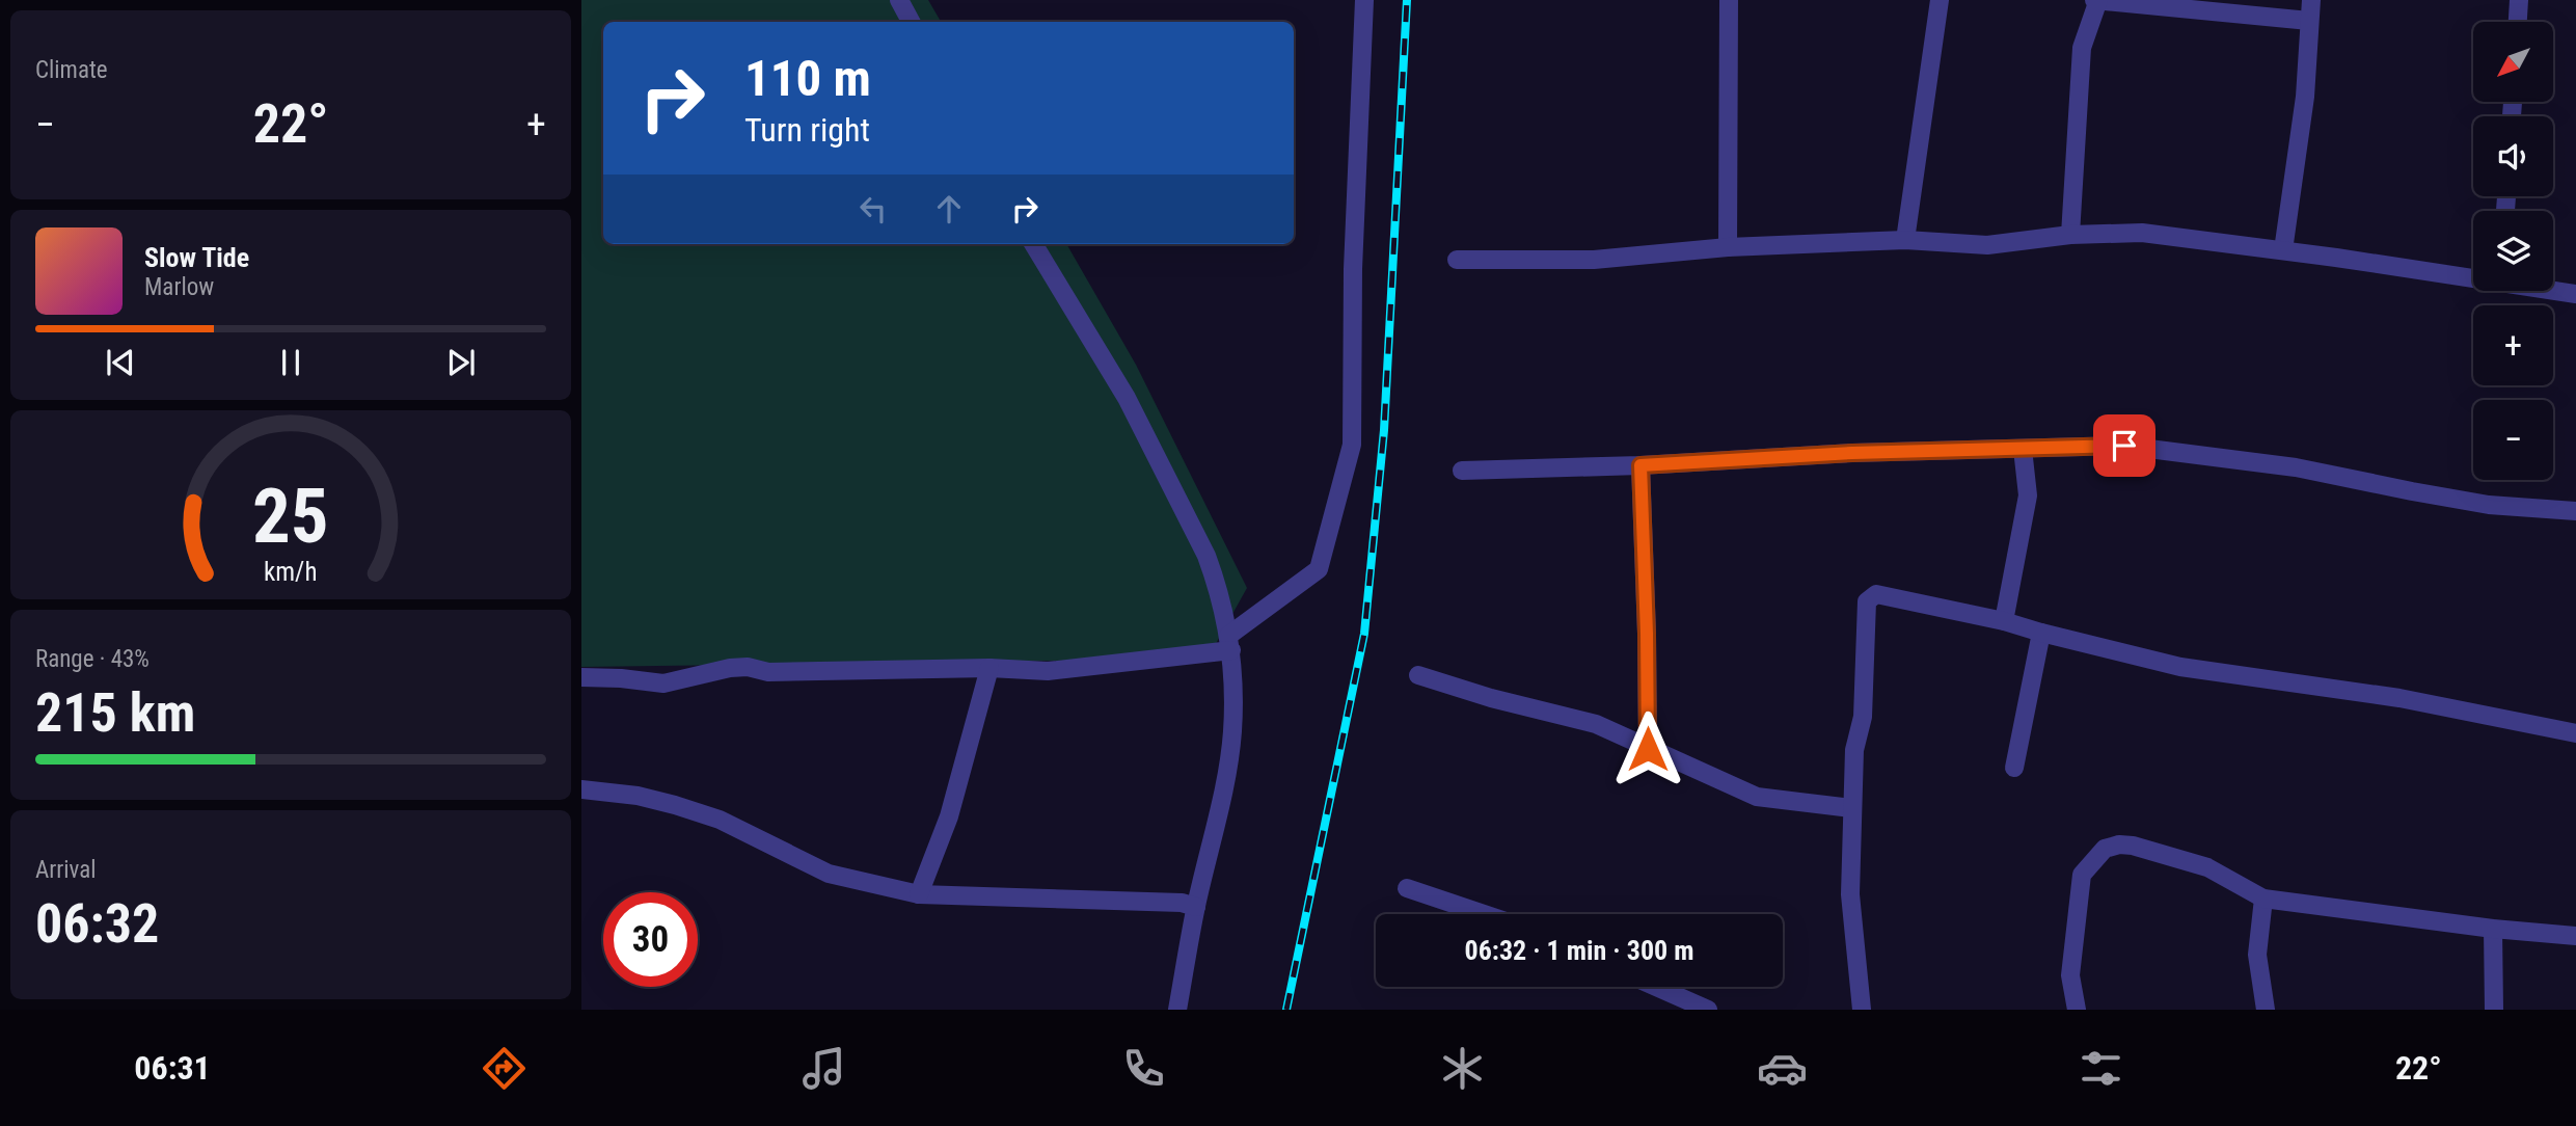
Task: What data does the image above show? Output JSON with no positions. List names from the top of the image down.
{
  "north": "bottom left",
  "page": {
    "tile": [
      "Climate",
      ["Range · 43%", "215 km"],
      ["Arrival", "06:32"]
    ],
    "map_buttons": ["+", "−"],
    "turn": ["110 m", "Turn right"],
    "heat": ["−", "22°", "+"],
    "song": ["Slow Tide", "Marlow"],
    "limit": "30",
    "trip": "06:32 · 1 min · 300 m",
    "tabs": ["06:31", "22°"],
    "gauge": ["25", "km/h"]
  }
}
